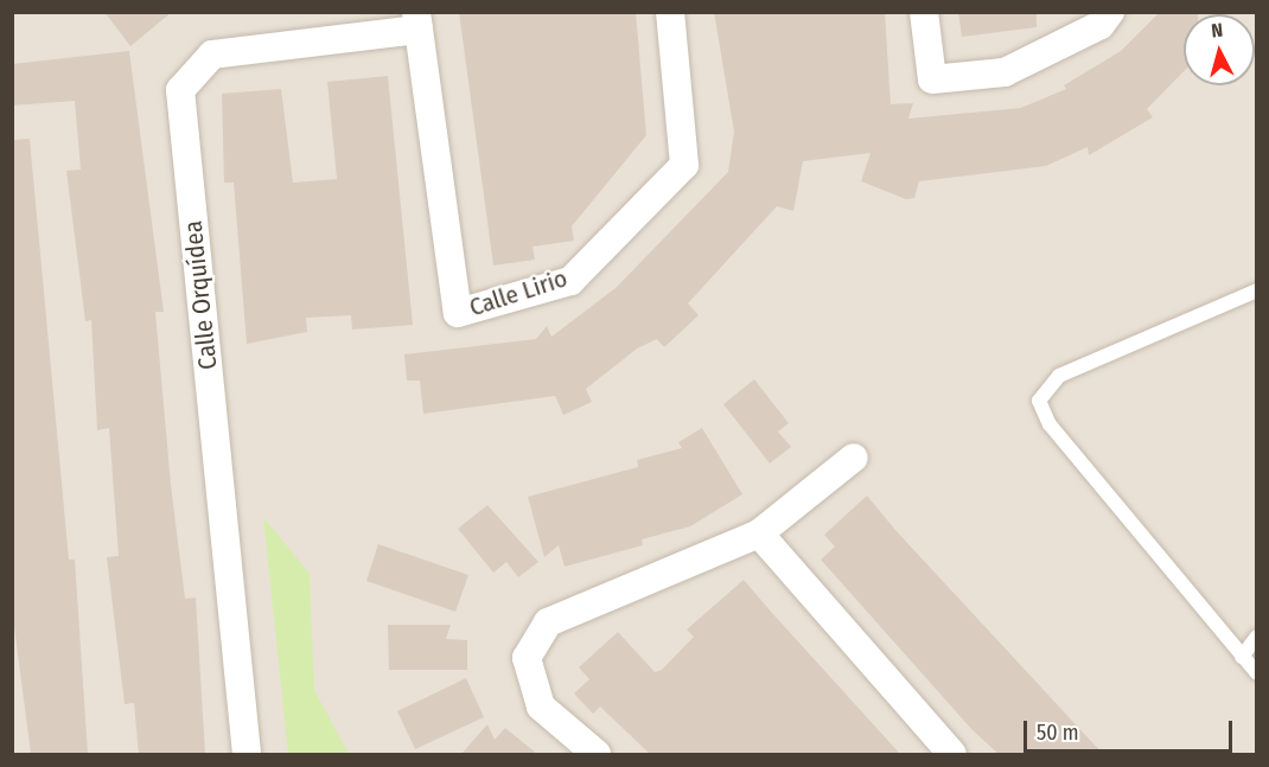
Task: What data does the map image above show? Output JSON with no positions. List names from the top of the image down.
{
  "streets": {
    "street": ["Calle Lirio", "Calle Orquídea"]
  },
  "crossings": [
    ["Calle Lirio", "Calle Orquídea"]
  ],
  "scale_bar": "50 m",
  "north": "top"
}
